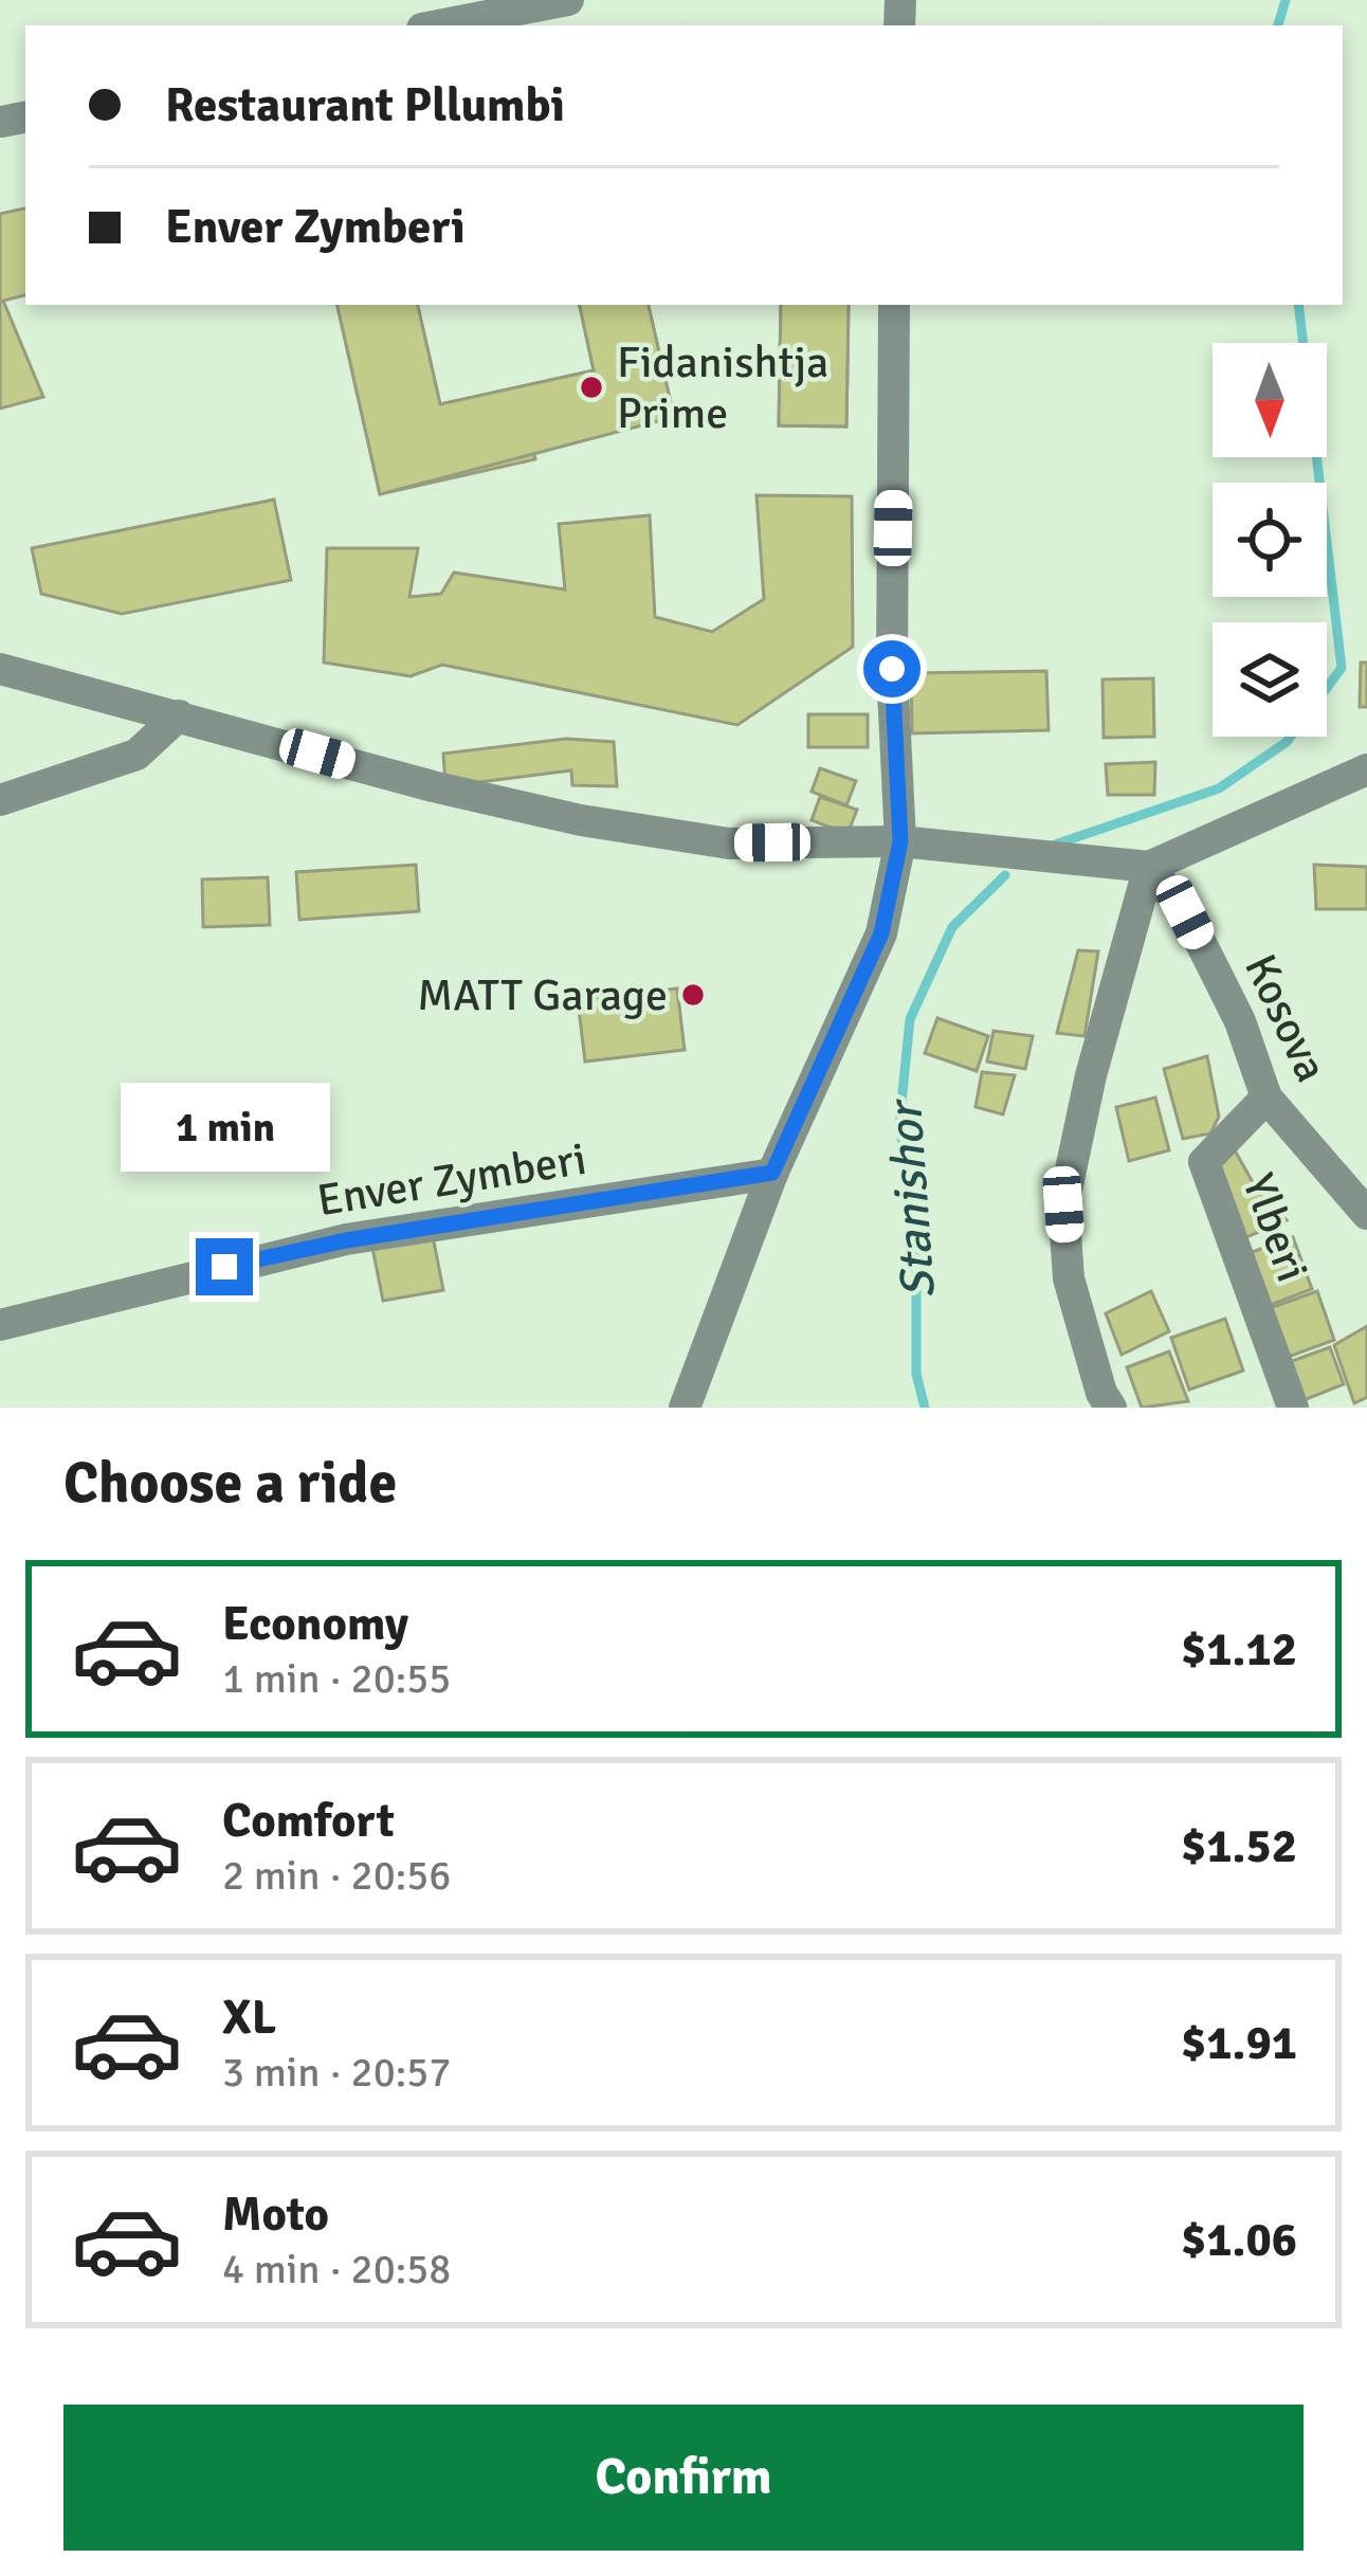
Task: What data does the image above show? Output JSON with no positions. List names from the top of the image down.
{
  "streets": {
    "street": ["Kosova", "Enver Zymberi", "Ylberi"]
  },
  "crossings": [
    ["Kosova", "Ylberi"]
  ],
  "water": ["Stanishor"],
  "places": ["Fidanishtja Prime", "MATT Garage"],
  "north": "bottom",
  "page": {
    "banner": ["Restaurant Pllumbi", "Enver Zymberi"],
    "bubble": "1 min",
    "heading": "Choose a ride",
    "list": [
      {
        "name": "Economy",
        "note": "1 min · 20:55",
        "value": "$1.12"
      },
      {
        "name": "Comfort",
        "note": "2 min · 20:56",
        "value": "$1.52"
      },
      {
        "name": "XL",
        "note": "3 min · 20:57",
        "value": "$1.91"
      },
      {
        "name": "Moto",
        "note": "4 min · 20:58",
        "value": "$1.06"
      }
    ],
    "buttons": "Confirm"
  }
}
